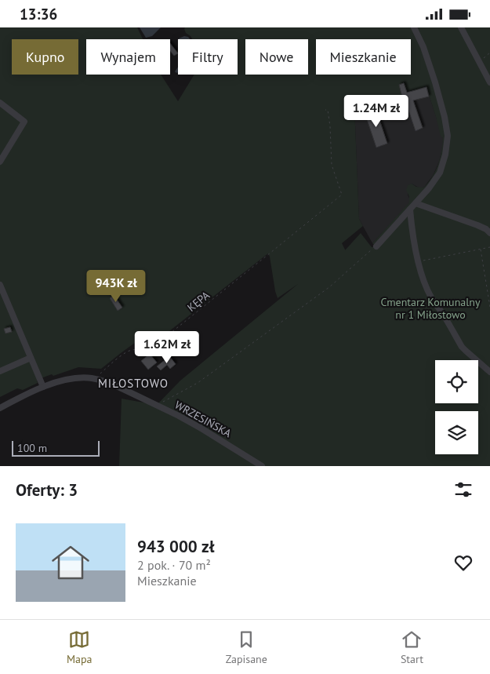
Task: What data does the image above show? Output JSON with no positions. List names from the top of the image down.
{
  "streets": {
    "street": ["WRZESIŃSKA"],
    "path": ["KĘPA"]
  },
  "crossings": [
    ["KĘPA", "WRZESIŃSKA"]
  ],
  "districts": ["MIŁOSTOWO"],
  "parks": ["Cmentarz Komunalny nr 1 Miłostowo"],
  "scale_bar": "100 m",
  "page": {
    "status": "13:36",
    "chip": [
      "Kupno",
      "Wynajem",
      "Filtry",
      "Nowe",
      "Mieszkanie"
    ],
    "price": ["1.24M zł", "943K zł", "1.62M zł"],
    "scale": "100 m",
    "heading": "Oferty: 3",
    "list": [
      {
        "name": "943 000 zł",
        "note": "2 pok. · 70 m² · Mieszkanie"
      }
    ],
    "tabs": ["Mapa", "Zapisane", "Start"]
  }
}
